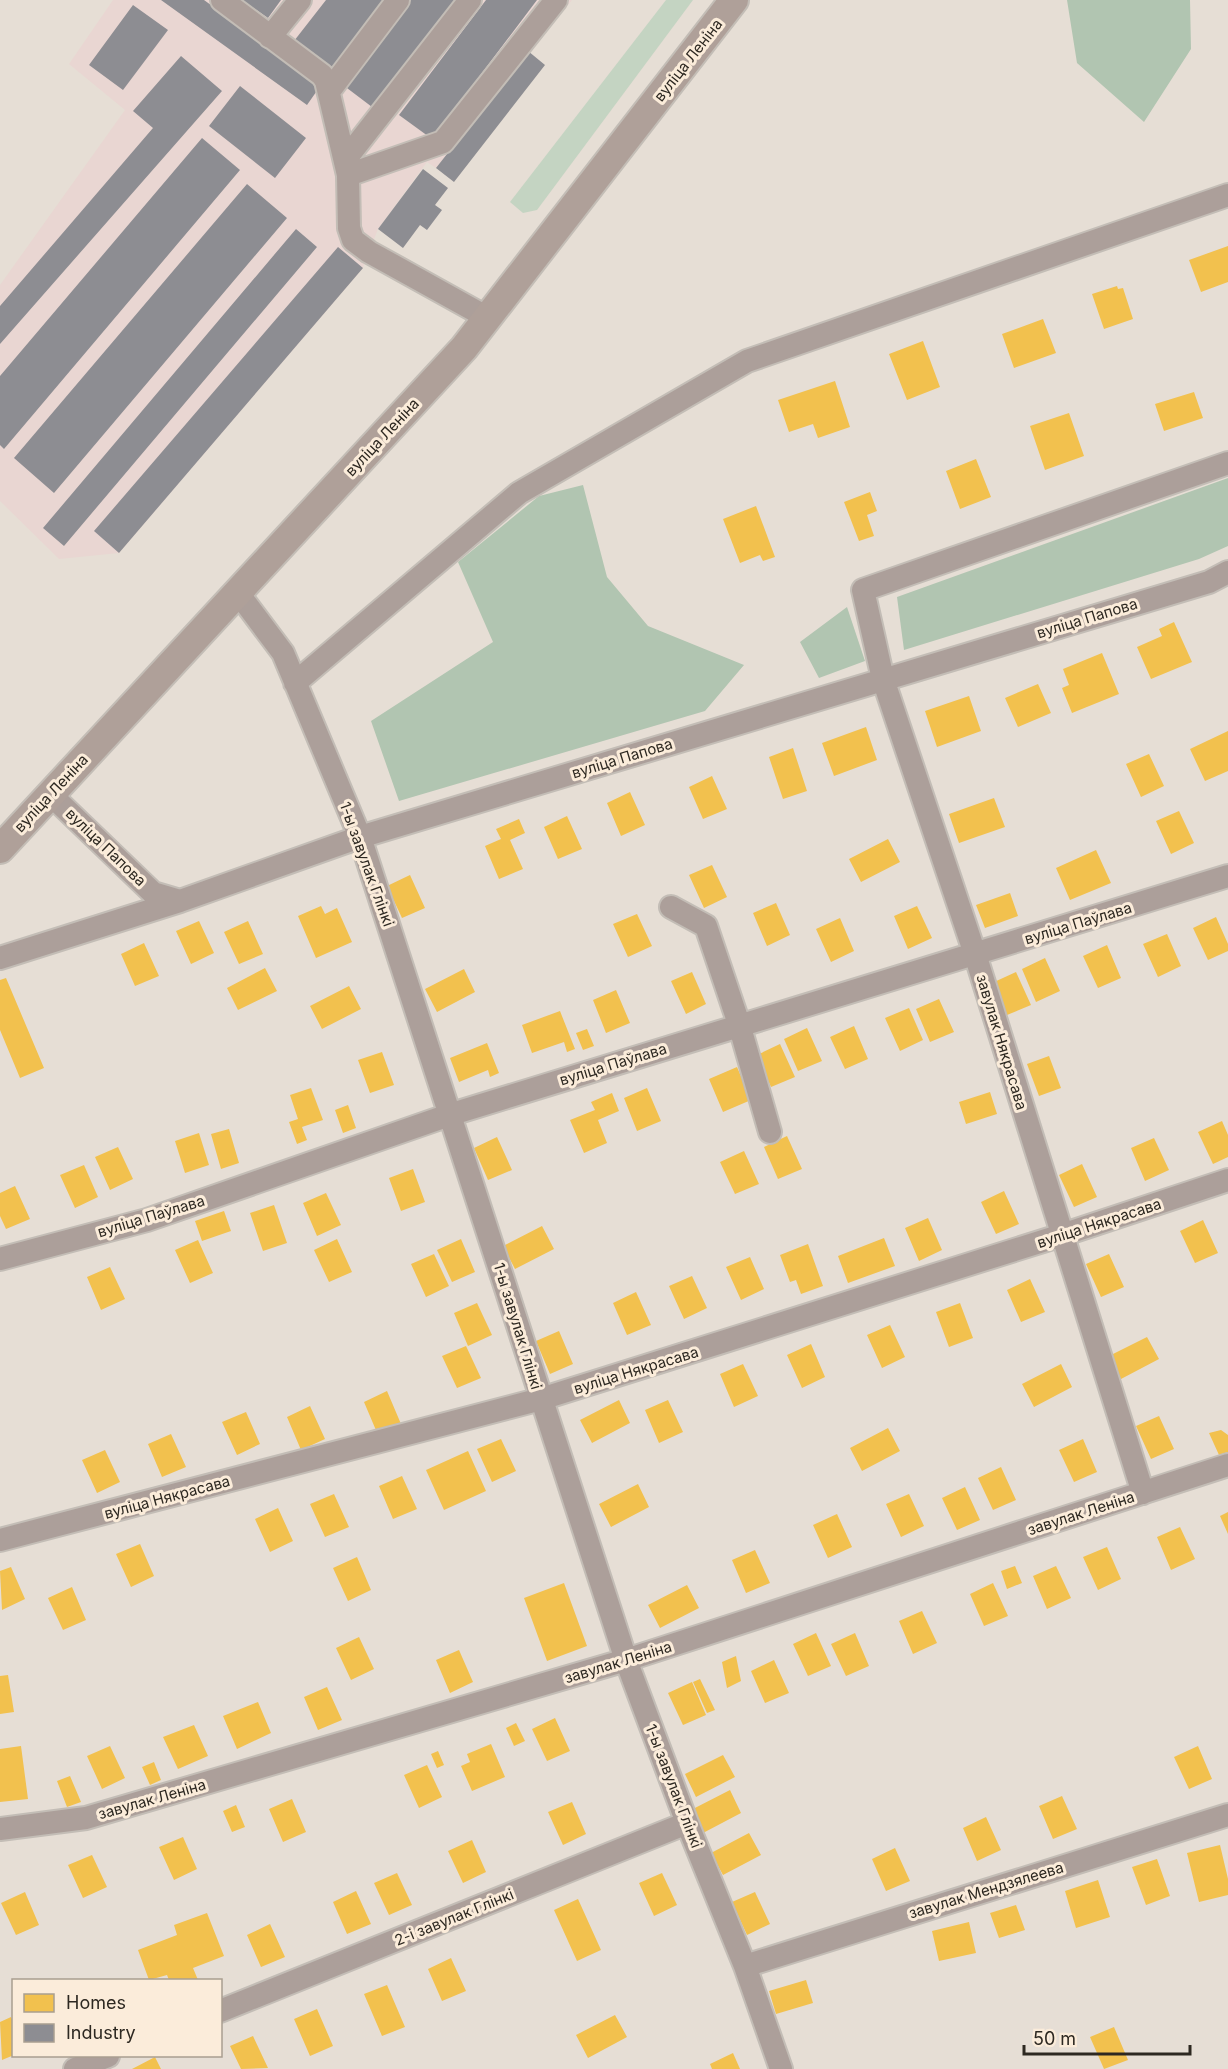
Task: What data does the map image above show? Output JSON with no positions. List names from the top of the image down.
{
  "streets": {
    "main road": ["вуліца Леніна"],
    "street": [
      "вуліца Папова",
      "1-ы завулак Глінкі",
      "вуліца Паўлава",
      "завулак Някрасава",
      "вуліца Някрасава",
      "завулак Леніна",
      "завулак Мендзялеева",
      "2-і завулак Глінкі"
    ]
  },
  "crossings": [
    ["вуліца Леніна", "вуліца Папова"],
    ["вуліца Леніна", "1-ы завулак Глінкі"],
    ["вуліца Папова", "1-ы завулак Глінкі"],
    ["вуліца Папова", "завулак Някрасава"],
    ["1-ы завулак Глінкі", "вуліца Паўлава"],
    ["1-ы завулак Глінкі", "вуліца Някрасава"],
    ["1-ы завулак Глінкі", "завулак Леніна"],
    ["1-ы завулак Глінкі", "завулак Мендзялеева"],
    ["1-ы завулак Глінкі", "2-і завулак Глінкі"],
    ["вуліца Паўлава", "завулак Някрасава"],
    ["завулак Някрасава", "вуліца Някрасава"],
    ["завулак Някрасава", "завулак Леніна"]
  ],
  "legend": ["Homes", "Industry"],
  "scale_bar": "50 m"
}
